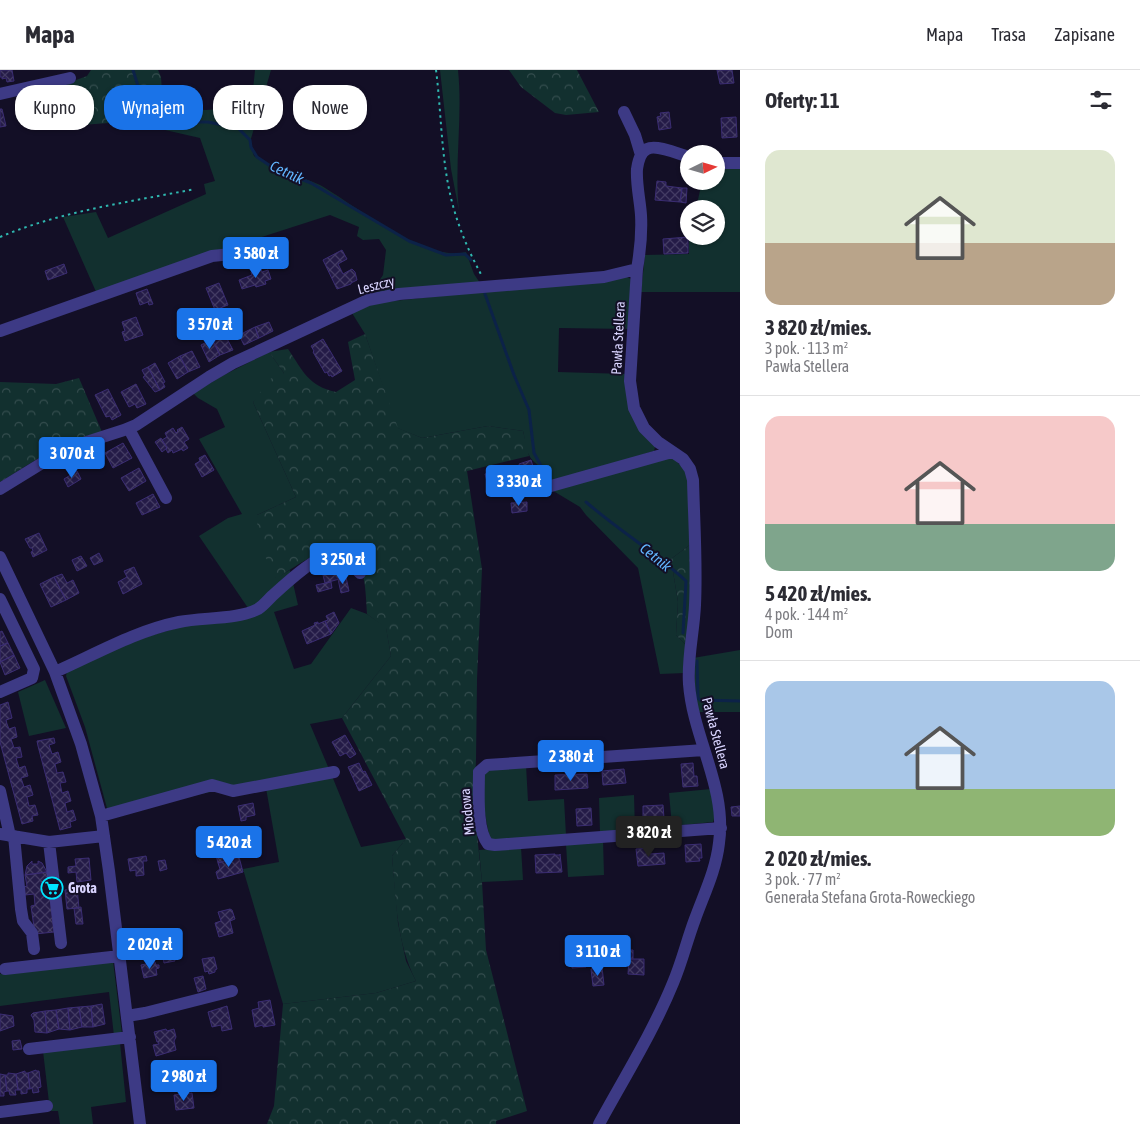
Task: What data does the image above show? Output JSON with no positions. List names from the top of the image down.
{
  "streets": {
    "street": ["Leszczy", "Pawła Stellera", "Miodowa"]
  },
  "crossings": [
    ["Leszczy", "Pawła Stellera"],
    ["Pawła Stellera", "Miodowa"]
  ],
  "water": ["Cetnik"],
  "places": {
    "supermarket": ["Grota"]
  },
  "north": "right",
  "page": {
    "header": "Mapa",
    "nav": ["Mapa", "Trasa", "Zapisane"],
    "heading": "Oferty: 11",
    "chip": [
      "Kupno",
      "Wynajem",
      "Filtry",
      "Nowe"
    ],
    "list": [
      {
        "name": "3 820 zł/mies.",
        "note": "3 pok. · 113 m² · Pawła Stellera"
      },
      {
        "name": "5 420 zł/mies.",
        "note": "4 pok. · 144 m² · Dom"
      },
      {
        "name": "2 020 zł/mies.",
        "note": "3 pok. · 77 m² · Generała Stefana Grota-Roweckiego"
      }
    ],
    "price": [
      "3 580 zł",
      "3 570 zł",
      "3 070 zł",
      "3 330 zł",
      "3 250 zł",
      "2 380 zł",
      "3 820 zł",
      "5 420 zł",
      "2 020 zł",
      "3 110 zł",
      "2 980 zł"
    ]
  }
}
